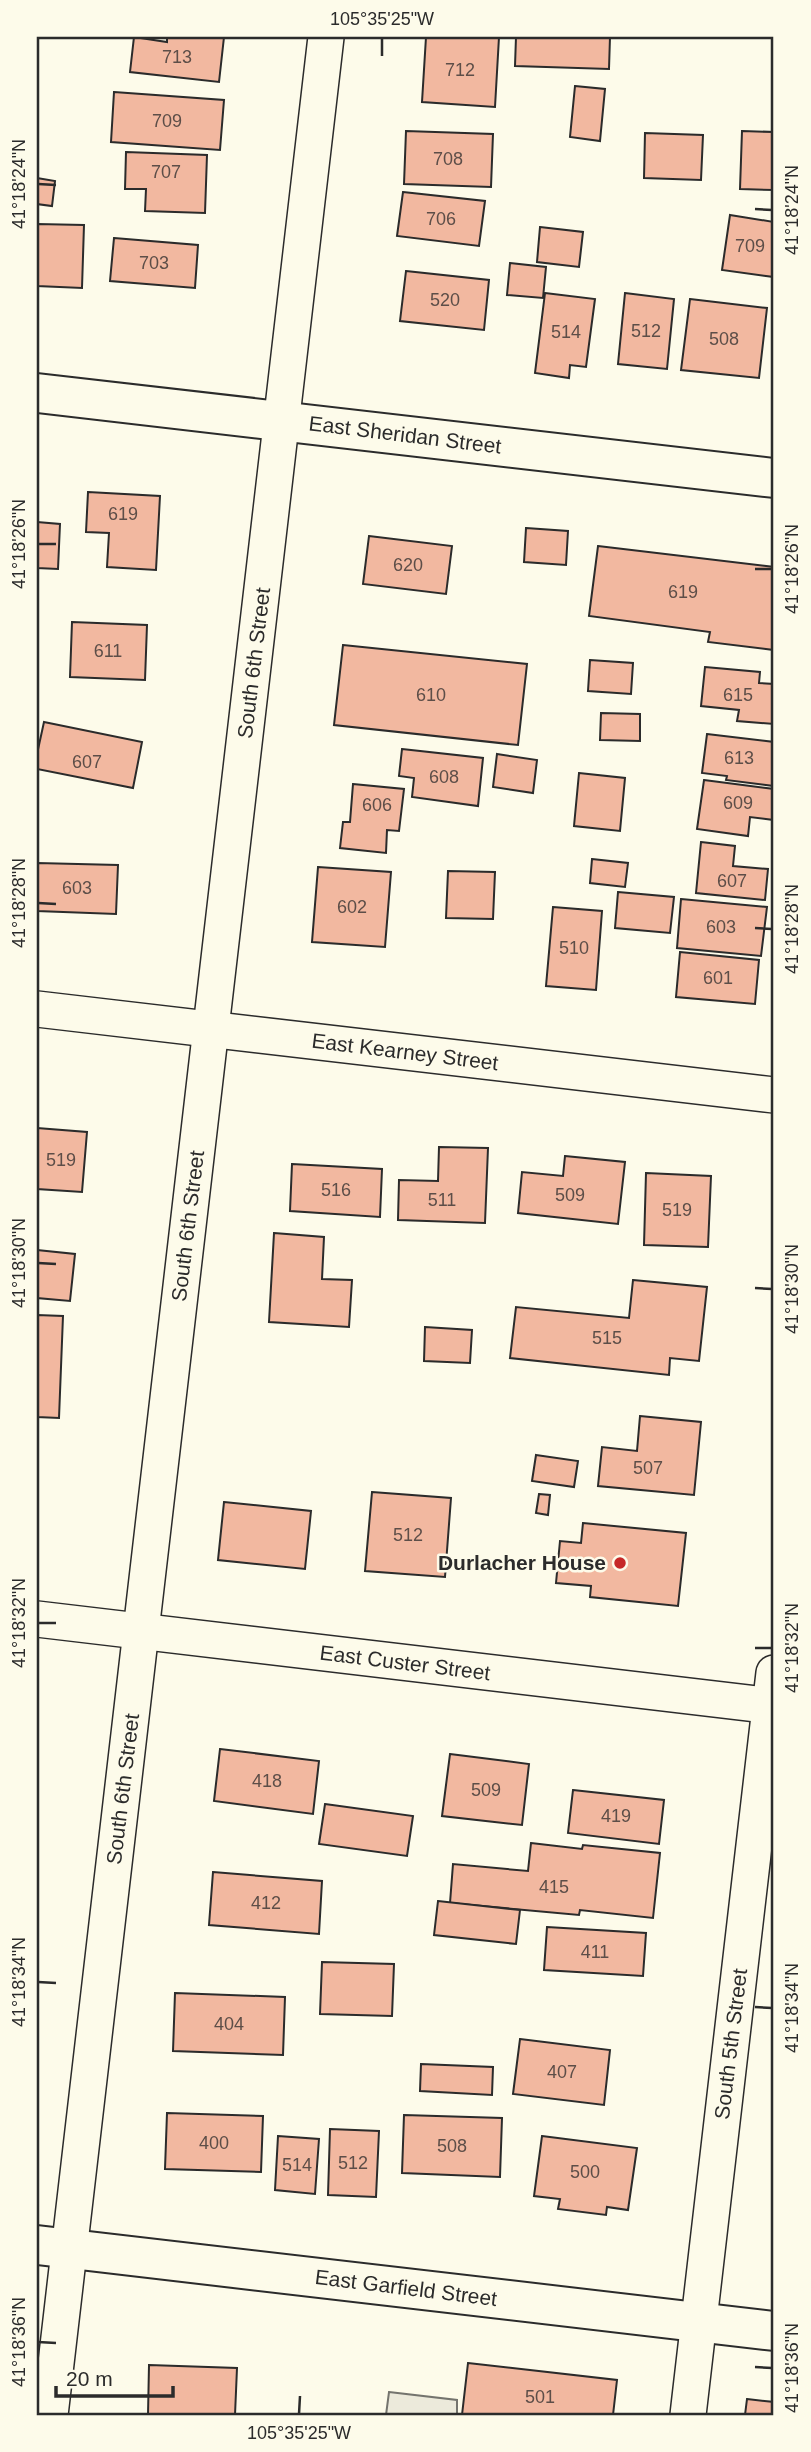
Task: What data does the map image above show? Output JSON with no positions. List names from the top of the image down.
{
  "streets": {
    "street": [
      "East Sheridan Street",
      "South 6th Street",
      "East Kearney Street",
      "East Custer Street",
      "South 5th Street",
      "East Garfield Street"
    ]
  },
  "crossings": [
    ["East Sheridan Street", "South 6th Street"],
    ["South 6th Street", "East Kearney Street"],
    ["South 6th Street", "East Custer Street"],
    ["South 6th Street", "East Garfield Street"],
    ["East Custer Street", "South 5th Street"],
    ["South 5th Street", "East Garfield Street"]
  ],
  "places": ["Durlacher House"],
  "house_numbers": [
    "713",
    "712",
    "709",
    "708",
    "707",
    "706",
    "709",
    "703",
    "520",
    "512",
    "514",
    "508",
    "619",
    "620",
    "619",
    "611",
    "610",
    "615",
    "613",
    "607",
    "608",
    "609",
    "606",
    "607",
    "603",
    "602",
    "603",
    "510",
    "601",
    "519",
    "516",
    "509",
    "511",
    "519",
    "515",
    "507",
    "512",
    "418",
    "509",
    "419",
    "415",
    "412",
    "411",
    "404",
    "407",
    "400",
    "508",
    "512",
    "514",
    "500",
    "501"
  ],
  "scale_bar": "20 m",
  "coordinates": [
    "105°35'25\"W",
    "41°18'24\"N",
    "41°18'26\"N",
    "41°18'28\"N",
    "41°18'30\"N",
    "41°18'32\"N",
    "41°18'34\"N",
    "41°18'36\"N"
  ]
}
